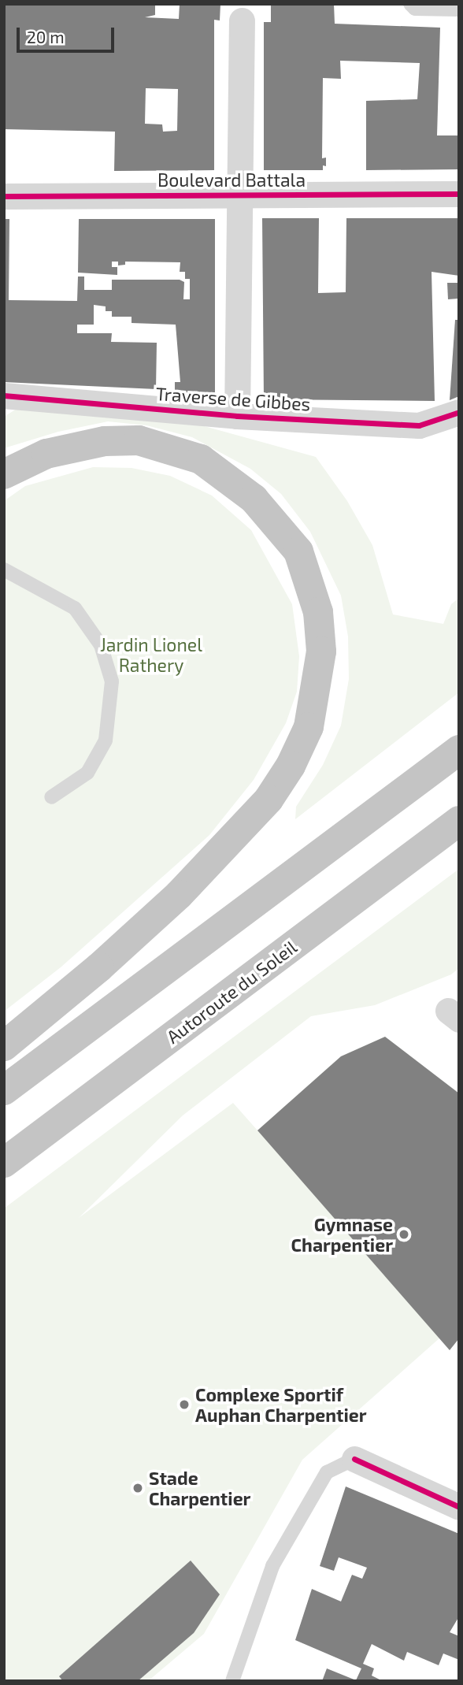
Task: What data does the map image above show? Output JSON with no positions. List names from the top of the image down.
{
  "streets": {
    "highway": ["Autoroute du Soleil"],
    "street": ["Boulevard Battala", "Traverse de Gibbes"]
  },
  "parks": ["Jardin Lionel Rathery"],
  "places": ["Gymnase Charpentier", "Complexe Sportif Auphan Charpentier", "Stade Charpentier"],
  "scale_bar": "20 m"
}
